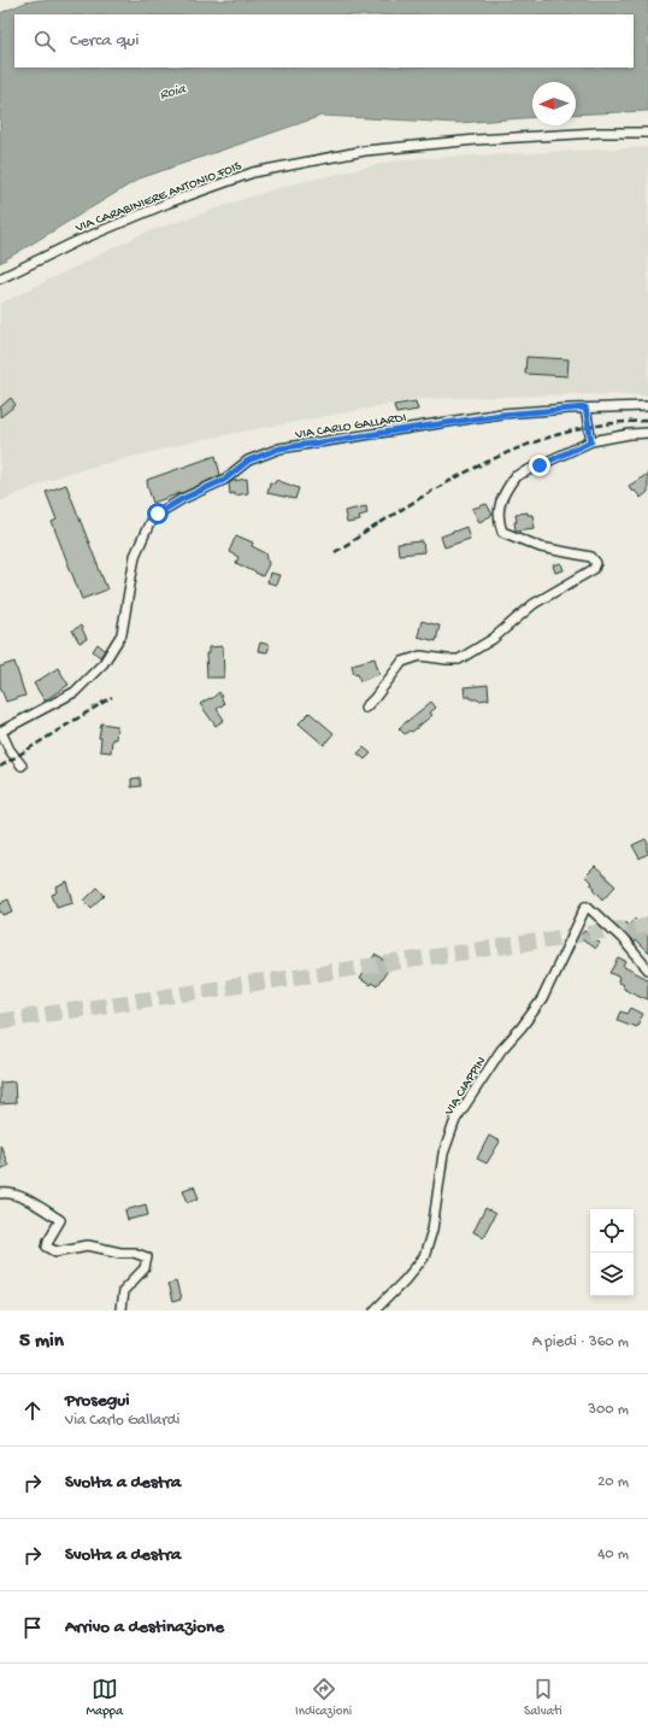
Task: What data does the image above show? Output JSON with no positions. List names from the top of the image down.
{
  "streets": {
    "street": ["VIA CARABINIERE ANTONIO FOIS", "VIA CARLO GALLARDI", "VIA CIAPPIN"]
  },
  "water": ["Roia"],
  "north": "left",
  "page": {
    "search": "Cerca qui",
    "heading": ["5 min", "A piedi · 360 m"],
    "list": [
      ["Prosegui", "Via Carlo Gallardi", "300 m"],
      ["Svolta a destra", "20 m"],
      ["Svolta a destra", "40 m"],
      "Arrivo a destinazione"
    ],
    "nav": ["Mappa", "Indicazioni", "Salvati"]
  }
}
